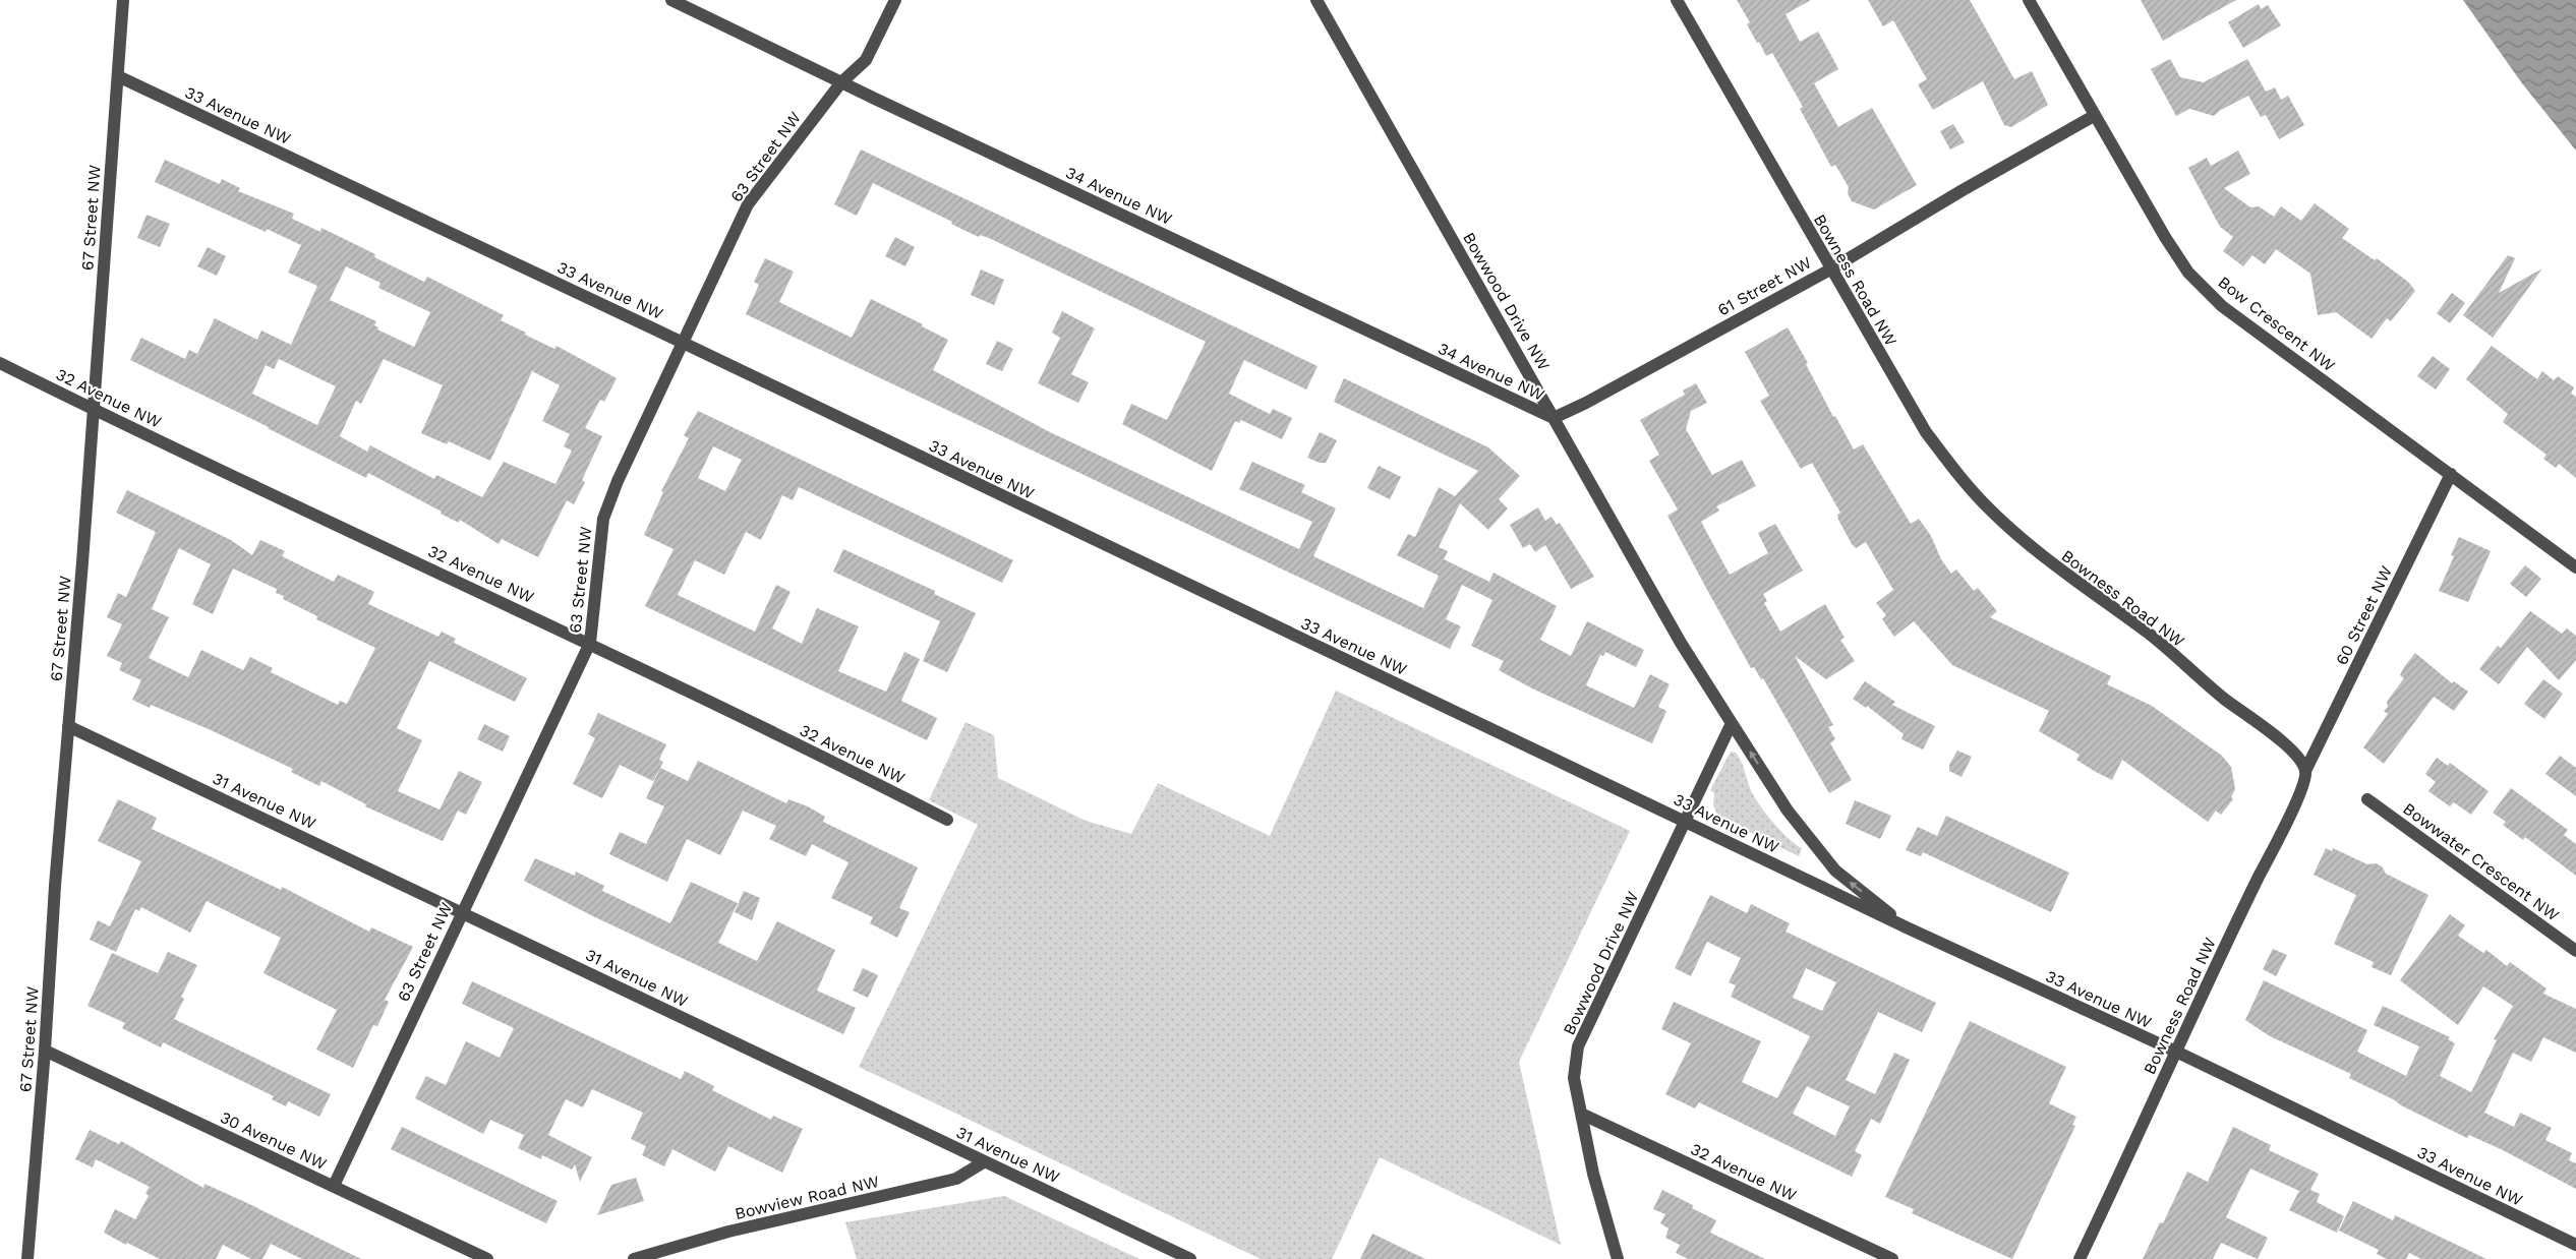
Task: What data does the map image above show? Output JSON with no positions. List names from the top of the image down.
{
  "streets": {
    "street": [
      "33 Avenue NW",
      "63 Street NW",
      "34 Avenue NW",
      "67 Street NW",
      "Bowness Road NW",
      "61 Street NW",
      "Bowwood Drive NW",
      "Bow Crescent NW",
      "32 Avenue NW",
      "60 Street NW",
      "31 Avenue NW",
      "Bowwater Crescent NW",
      "30 Avenue NW",
      "Bowview Road NW"
    ]
  },
  "crossings": [
    ["33 Avenue NW", "63 Street NW"],
    ["33 Avenue NW", "67 Street NW"],
    ["33 Avenue NW", "Bowness Road NW"],
    ["33 Avenue NW", "Bowwood Drive NW"],
    ["63 Street NW", "34 Avenue NW"],
    ["63 Street NW", "32 Avenue NW"],
    ["63 Street NW", "31 Avenue NW"],
    ["63 Street NW", "30 Avenue NW"],
    ["34 Avenue NW", "61 Street NW"],
    ["34 Avenue NW", "Bowwood Drive NW"],
    ["67 Street NW", "32 Avenue NW"],
    ["67 Street NW", "31 Avenue NW"],
    ["67 Street NW", "30 Avenue NW"],
    ["Bowness Road NW", "61 Street NW"],
    ["Bowness Road NW", "60 Street NW"],
    ["61 Street NW", "Bowwood Drive NW"],
    ["61 Street NW", "Bow Crescent NW"],
    ["Bowwood Drive NW", "32 Avenue NW"],
    ["Bow Crescent NW", "60 Street NW"],
    ["31 Avenue NW", "Bowview Road NW"]
  ]
}
